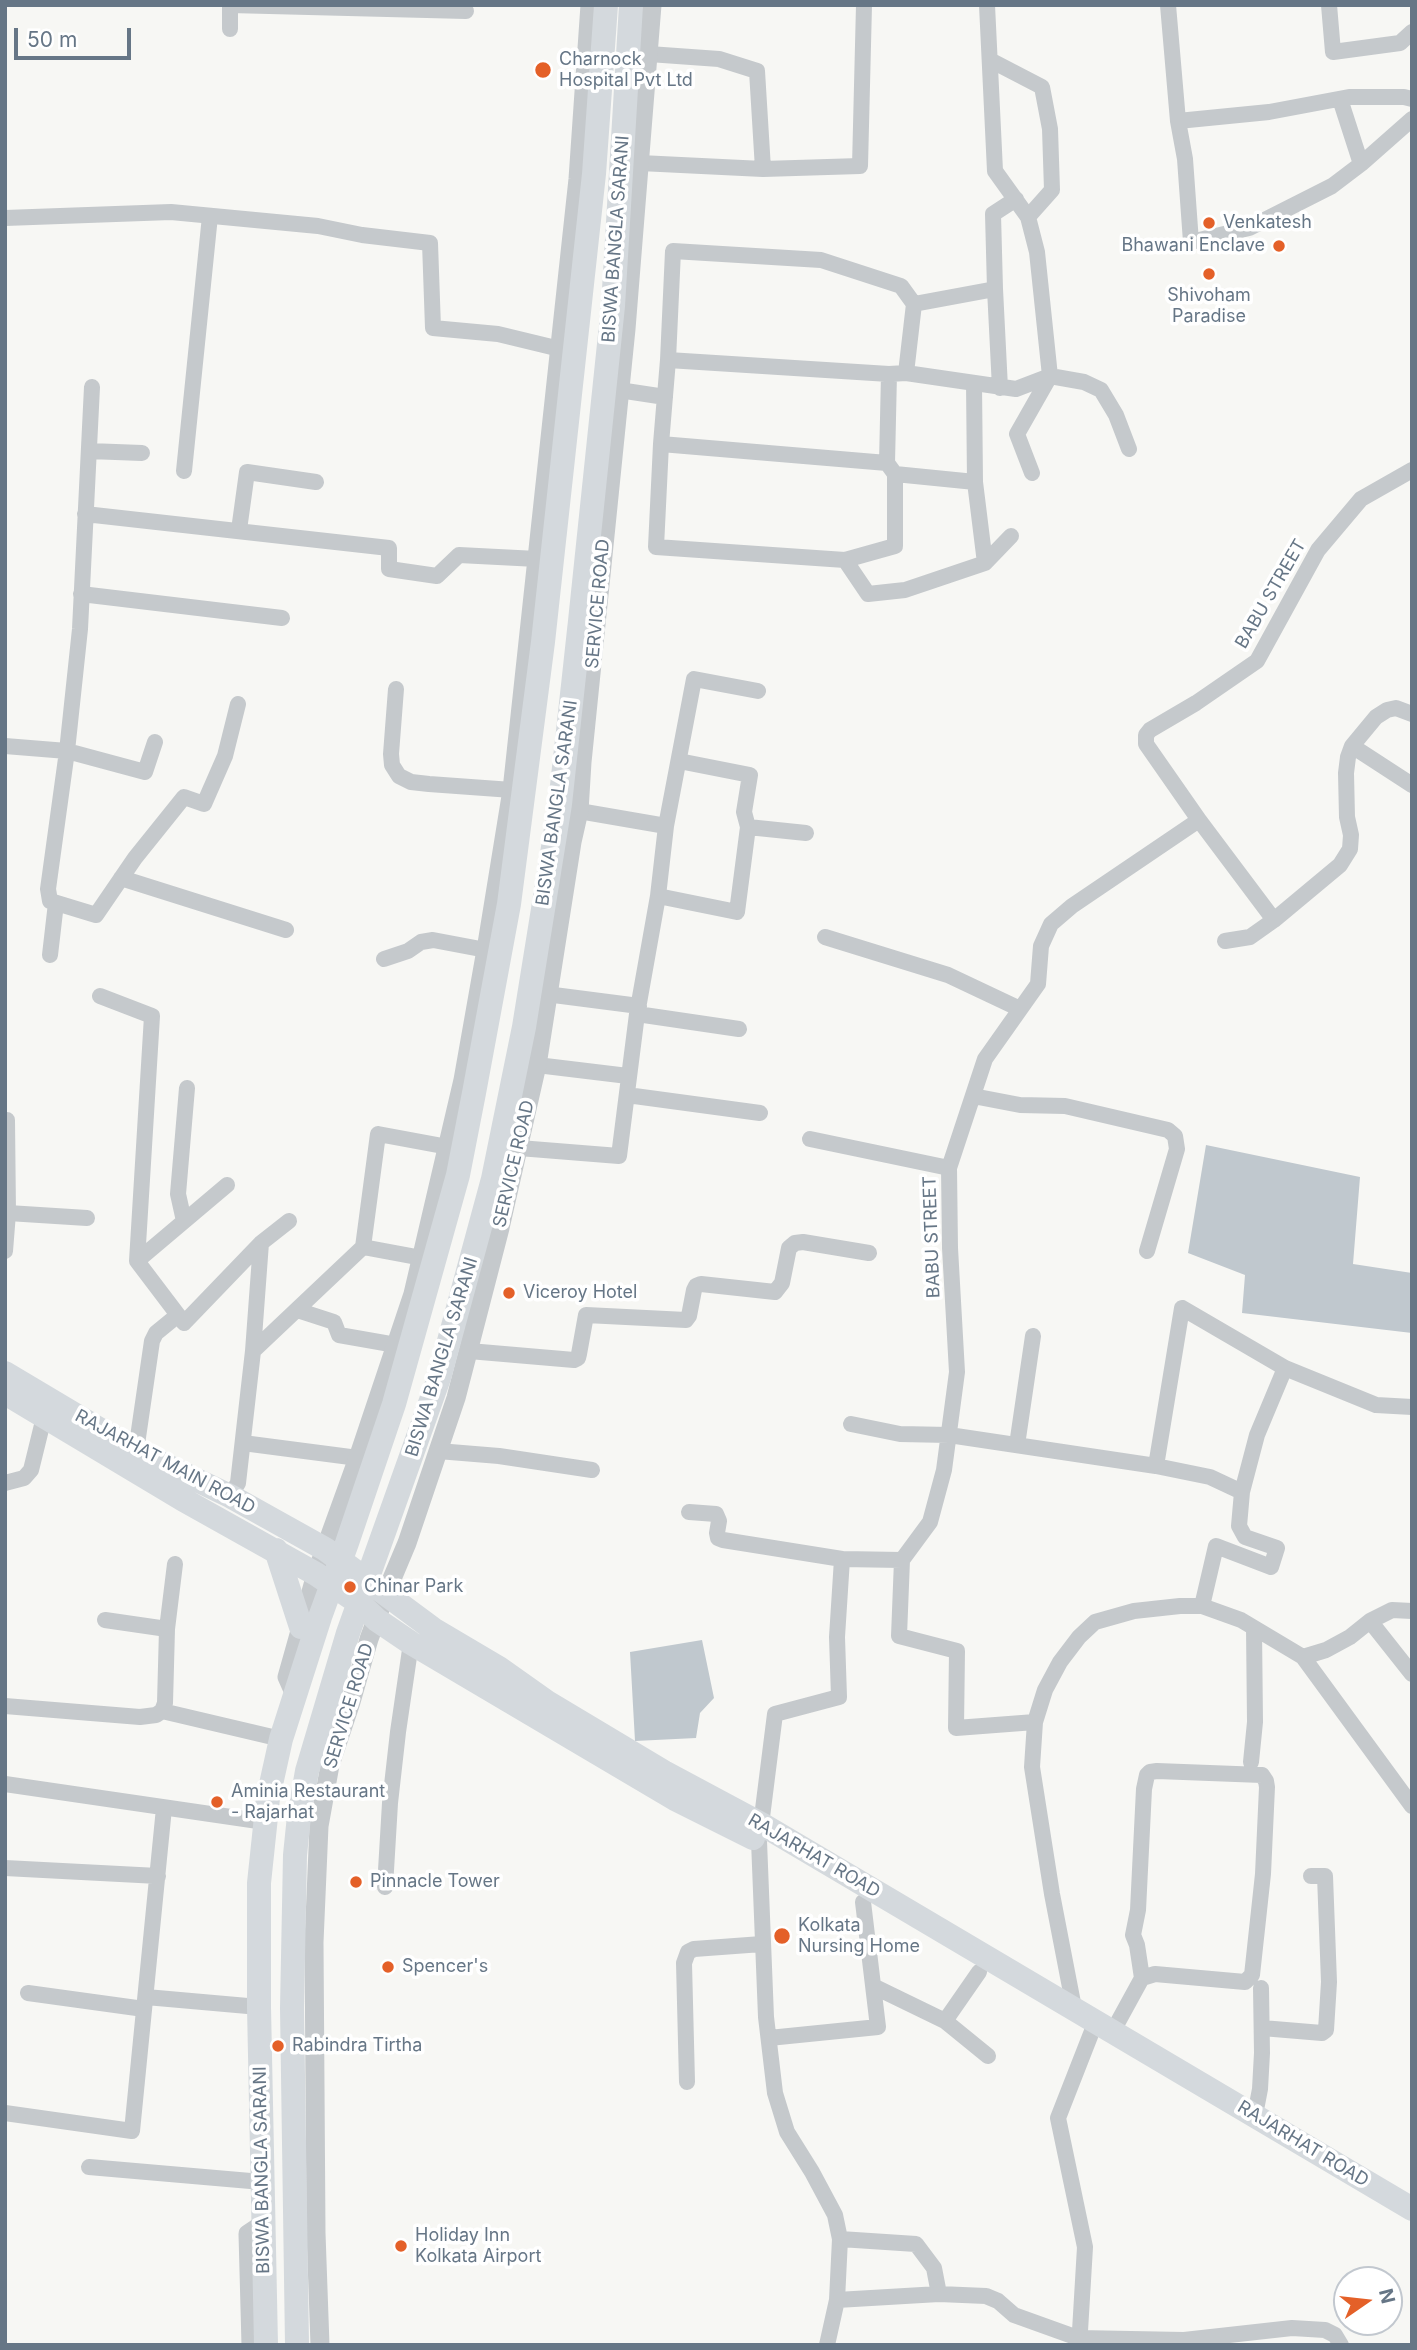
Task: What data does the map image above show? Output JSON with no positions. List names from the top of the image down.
{
  "streets": {
    "main road": ["BISWA BANGLA SARANI", "RAJARHAT MAIN ROAD", "RAJARHAT ROAD"],
    "street": ["BABU STREET", "SERVICE ROAD"]
  },
  "crossings": [
    ["BISWA BANGLA SARANI", "SERVICE ROAD"],
    ["BISWA BANGLA SARANI", "RAJARHAT MAIN ROAD"],
    ["BISWA BANGLA SARANI", "RAJARHAT ROAD"],
    ["SERVICE ROAD", "RAJARHAT ROAD"]
  ],
  "places": [
    "Charnock Hospital Pvt Ltd",
    "Venkatesh",
    "Bhawani Enclave",
    "Shivoham Paradise",
    "Viceroy Hotel",
    "Chinar Park",
    "Aminia Restaurant - Rajarhat",
    "Pinnacle Tower",
    "Kolkata Nursing Home",
    "Spencer's",
    "Rabindra Tirtha",
    "Holiday Inn Kolkata Airport"
  ],
  "scale_bar": "50 m",
  "north": "right"
}
